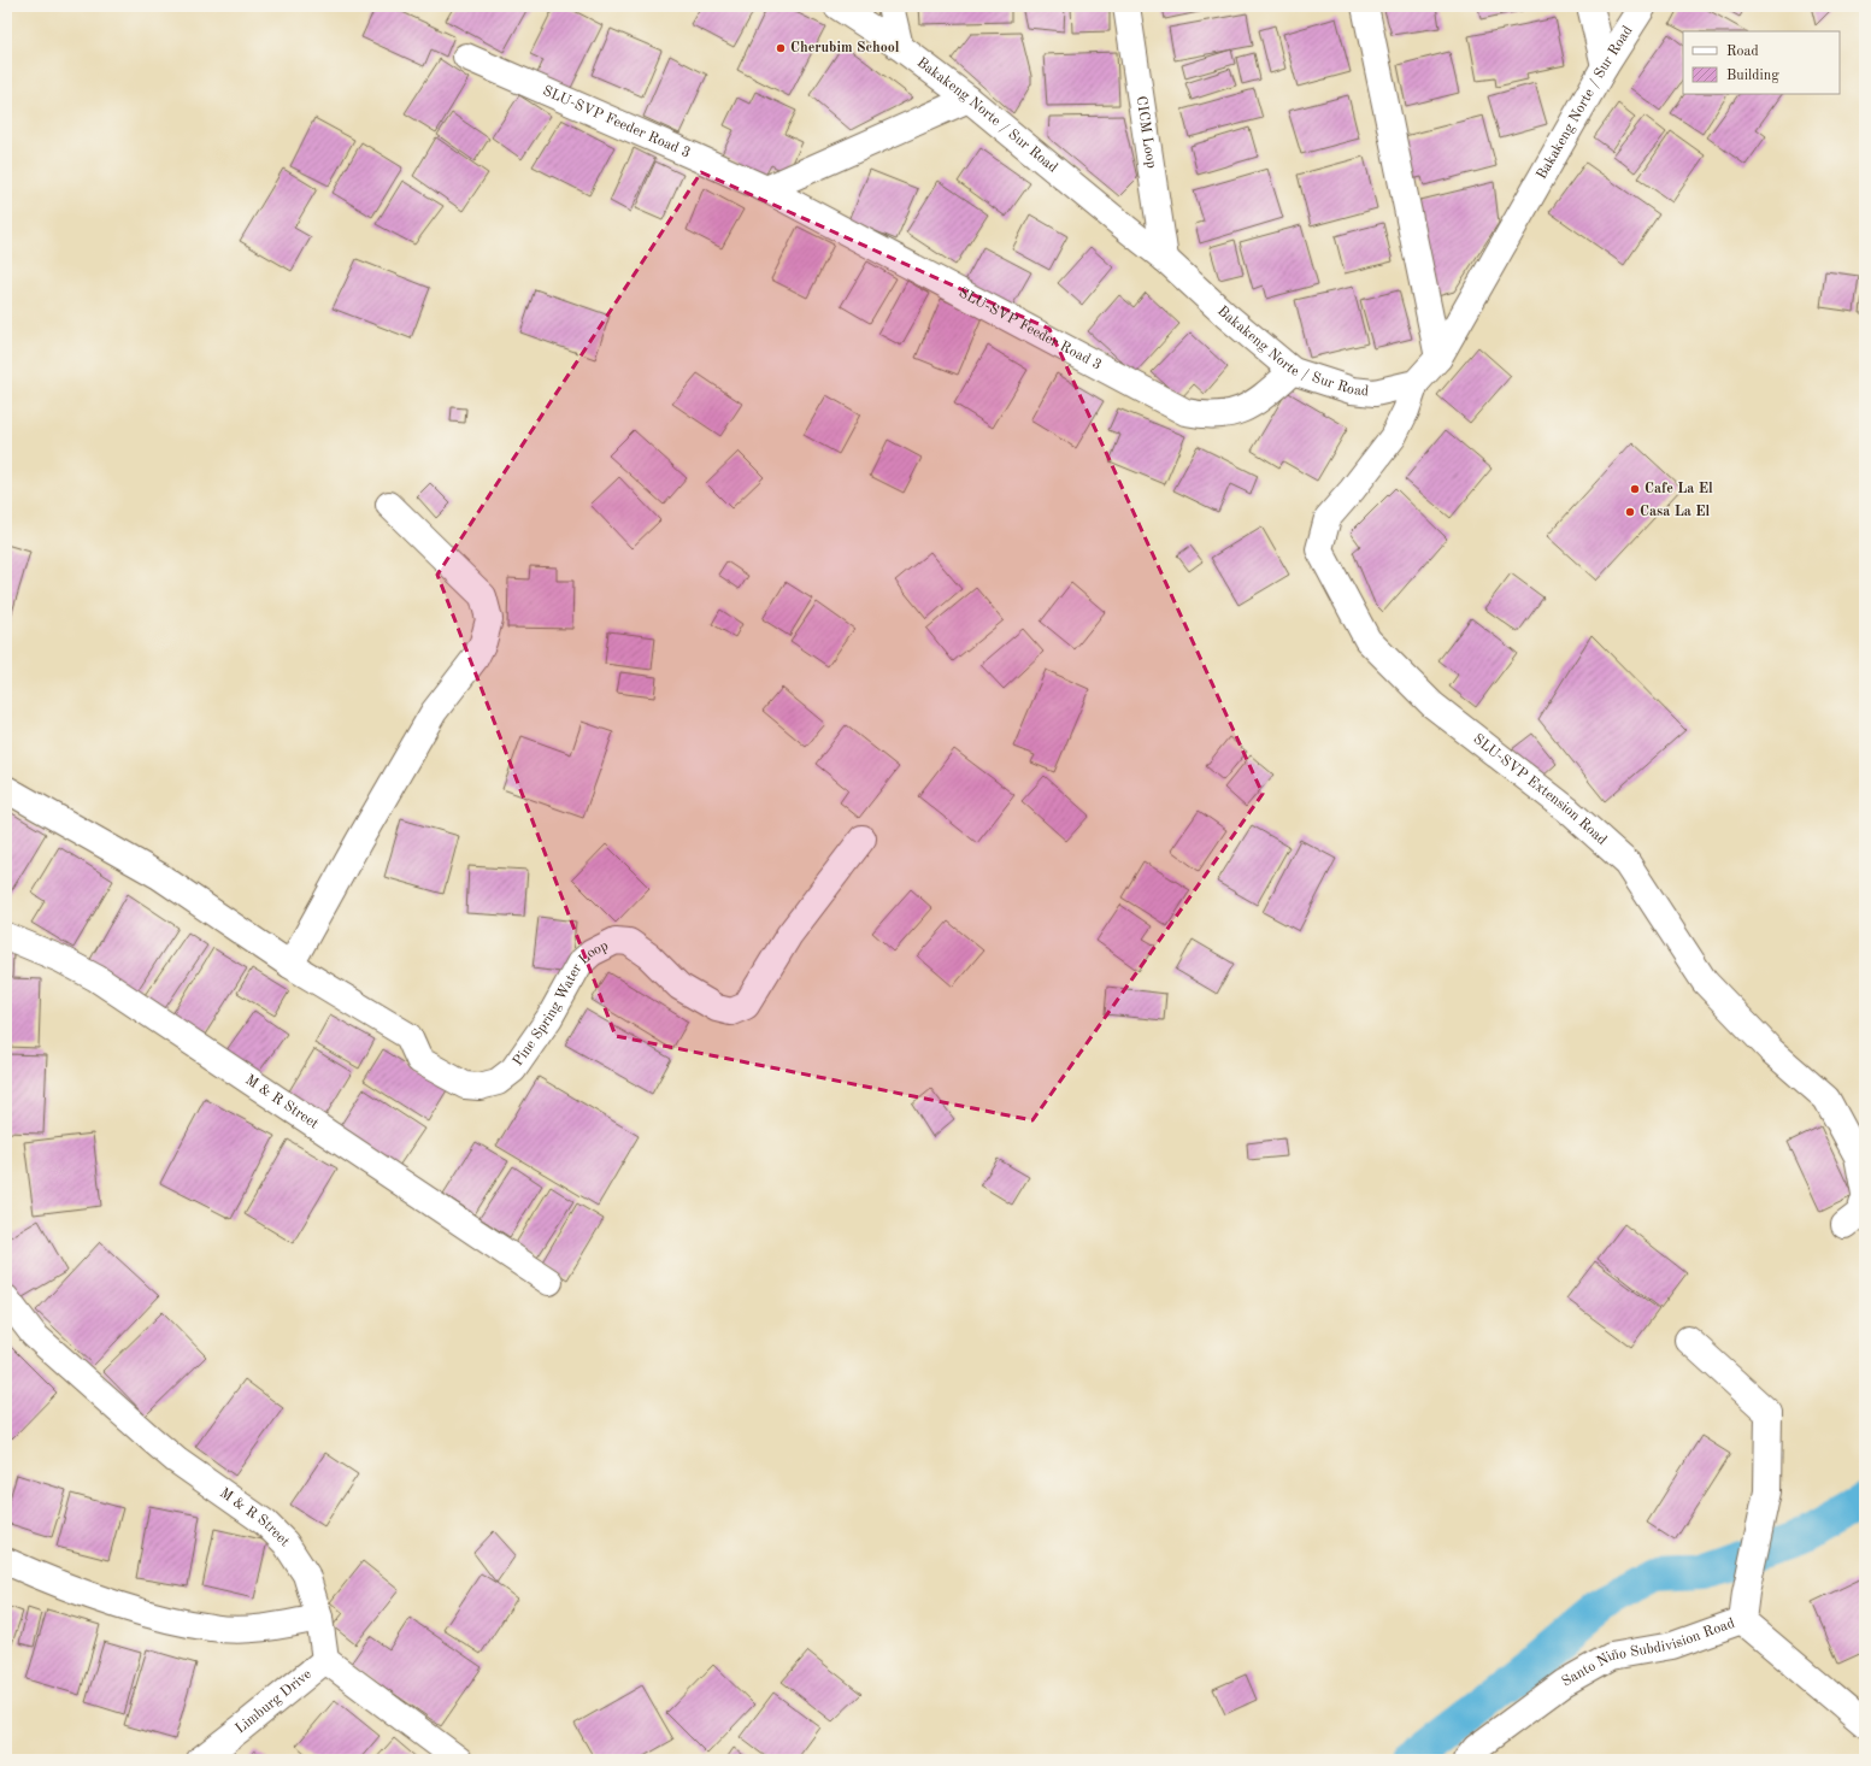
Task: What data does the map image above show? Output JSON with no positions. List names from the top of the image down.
{
  "streets": {
    "street": [
      "Bakakeng Norte / Sur Road",
      "SLU-SVP Feeder Road 3",
      "CICM Loop",
      "SLU-SVP Extension Road",
      "Pine Spring Water Loop",
      "M & R Street",
      "Santo Niño Subdivision Road",
      "Limburg Drive"
    ]
  },
  "crossings": [
    ["Bakakeng Norte / Sur Road", "SLU-SVP Feeder Road 3"],
    ["Bakakeng Norte / Sur Road", "CICM Loop"],
    ["Bakakeng Norte / Sur Road", "SLU-SVP Extension Road"],
    ["M & R Street", "Limburg Drive"]
  ],
  "places": ["Cherubim School", "Cafe La El", "Casa La El"],
  "legend": ["Road", "Building"]
}
